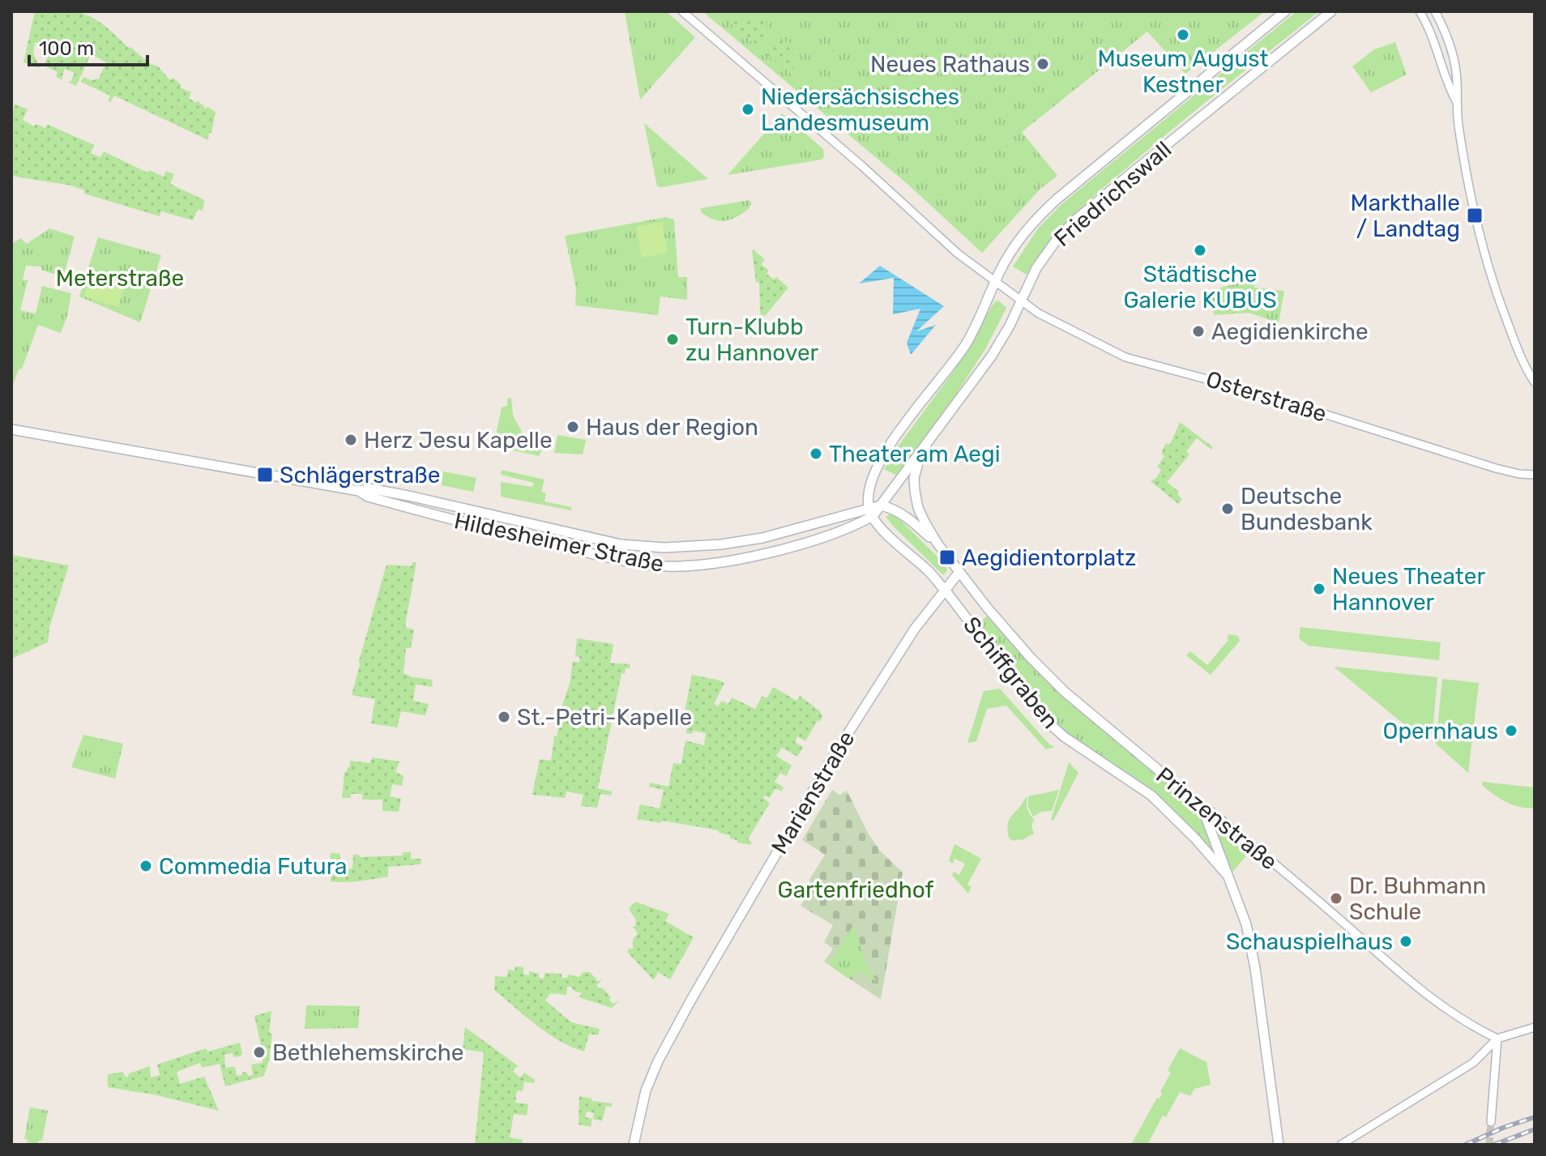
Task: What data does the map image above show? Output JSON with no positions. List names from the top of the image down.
{
  "streets": {
    "main road": [
      "Friedrichswall",
      "Hildesheimer Straße",
      "Schiffgraben",
      "Marienstraße",
      "Prinzenstraße"
    ],
    "street": ["Osterstraße"]
  },
  "crossings": [
    ["Friedrichswall", "Osterstraße"],
    ["Friedrichswall", "Hildesheimer Straße"],
    ["Schiffgraben", "Marienstraße"],
    ["Schiffgraben", "Prinzenstraße"]
  ],
  "parks": ["Meterstraße", "Gartenfriedhof"],
  "places": {
    "other": [
      "Museum August Kestner",
      "Neues Rathaus",
      "Niedersächsisches Landesmuseum",
      "Städtische Galerie KUBUS",
      "Aegidienkirche",
      "Turn-Klubb zu Hannover",
      "Haus der Region",
      "Herz Jesu Kapelle",
      "Theater am Aegi",
      "Deutsche Bundesbank",
      "Neues Theater Hannover",
      "St.-Petri-Kapelle",
      "Opernhaus",
      "Commedia Futura",
      "Dr. Buhmann Schule",
      "Schauspielhaus",
      "Bethlehemskirche"
    ],
    "transit": ["Markthalle / Landtag", "Schlägerstraße", "Aegidientorplatz"]
  },
  "scale_bar": "100 m"
}
